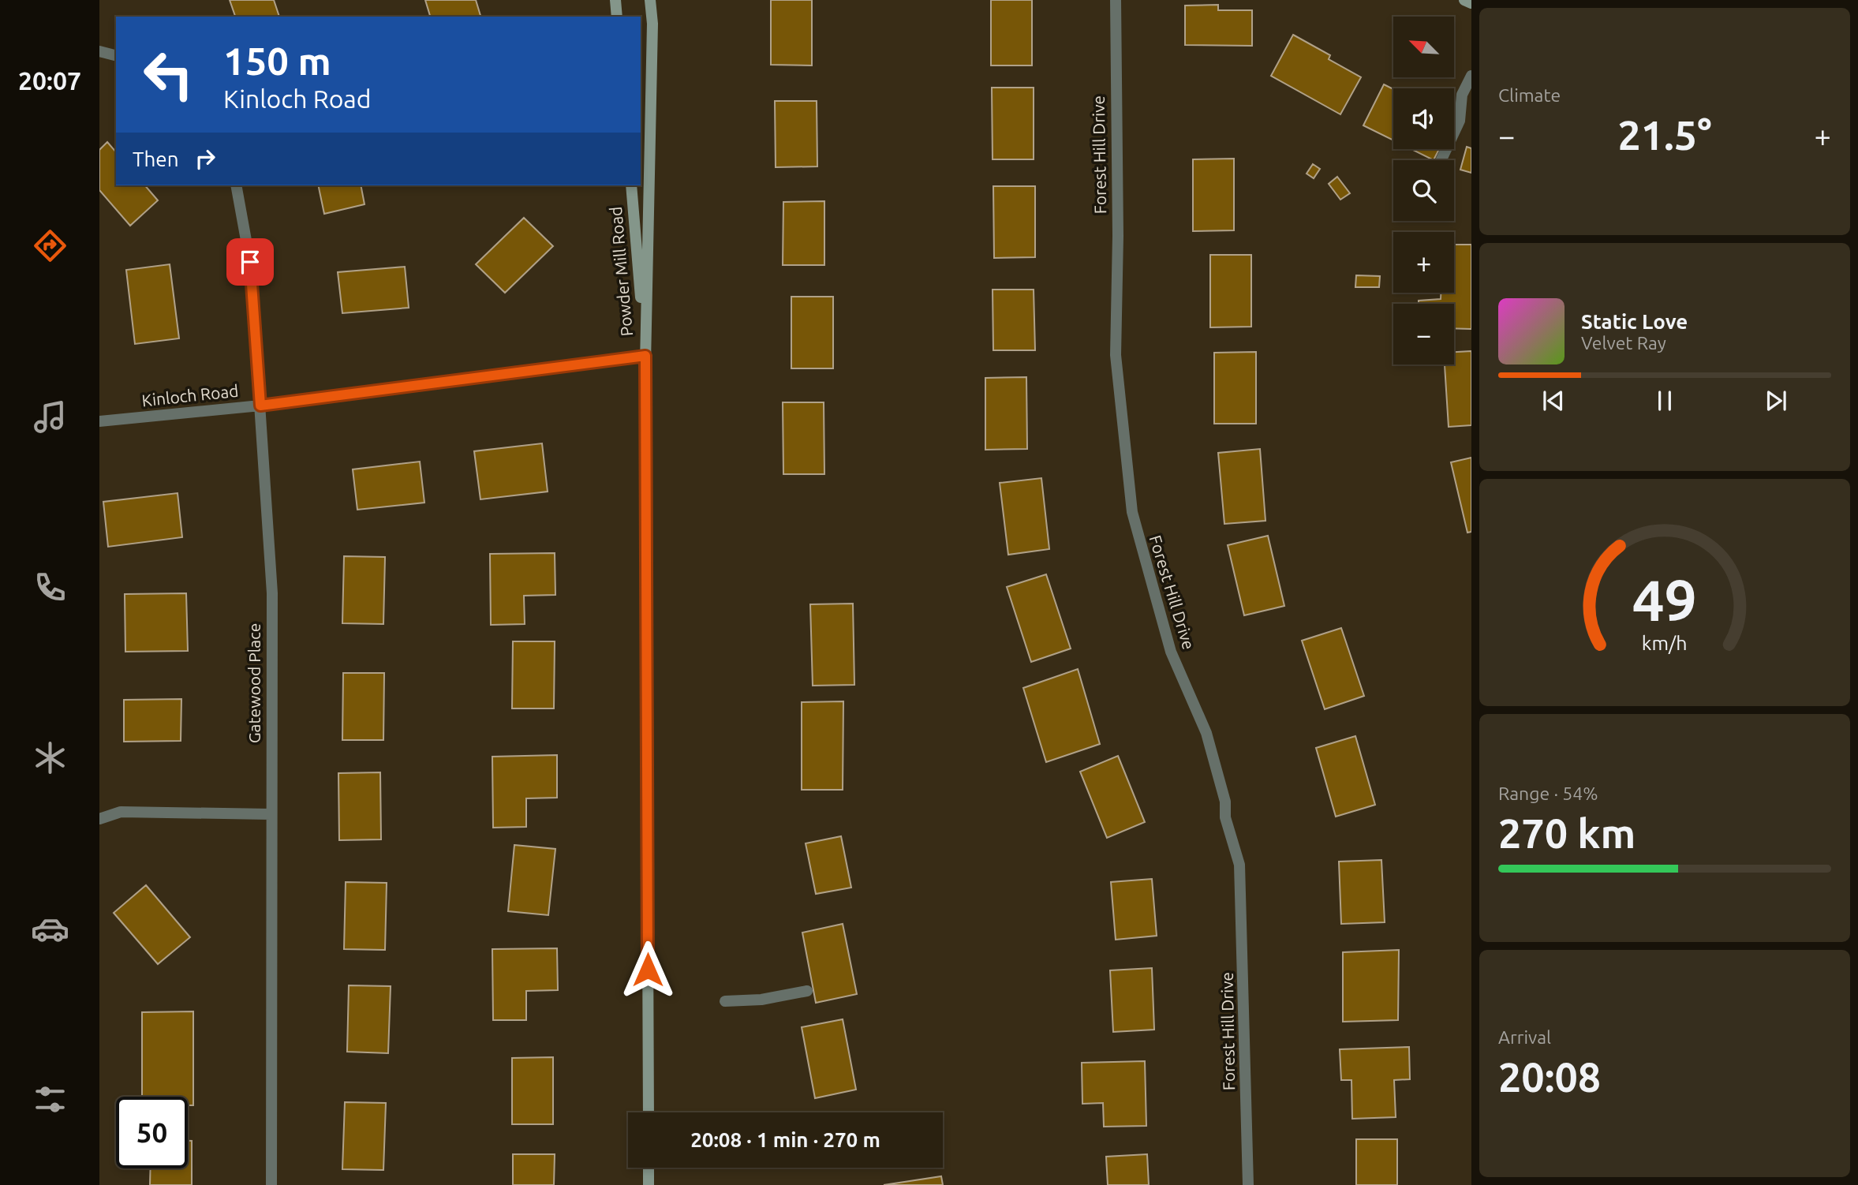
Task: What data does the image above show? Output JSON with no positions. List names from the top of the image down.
{
  "streets": {
    "main road": ["Powder Mill Road"],
    "street": ["Forest Hill Drive", "Kinloch Road", "Gatewood Place"]
  },
  "crossings": [
    ["Powder Mill Road", "Kinloch Road"],
    ["Kinloch Road", "Gatewood Place"]
  ],
  "north": "top left",
  "page": {
    "tabs": "20:07",
    "tile": [
      "Climate",
      ["Range · 54%", "270 km"],
      ["Arrival", "20:08"]
    ],
    "map_buttons": ["+", "−"],
    "turn": ["150 m", "Kinloch Road"],
    "heat": ["−", "21.5°", "+"],
    "then": "Then",
    "song": ["Static Love", "Velvet Ray"],
    "limit": "50",
    "trip": "20:08 · 1 min · 270 m",
    "gauge": ["49", "km/h"]
  }
}
